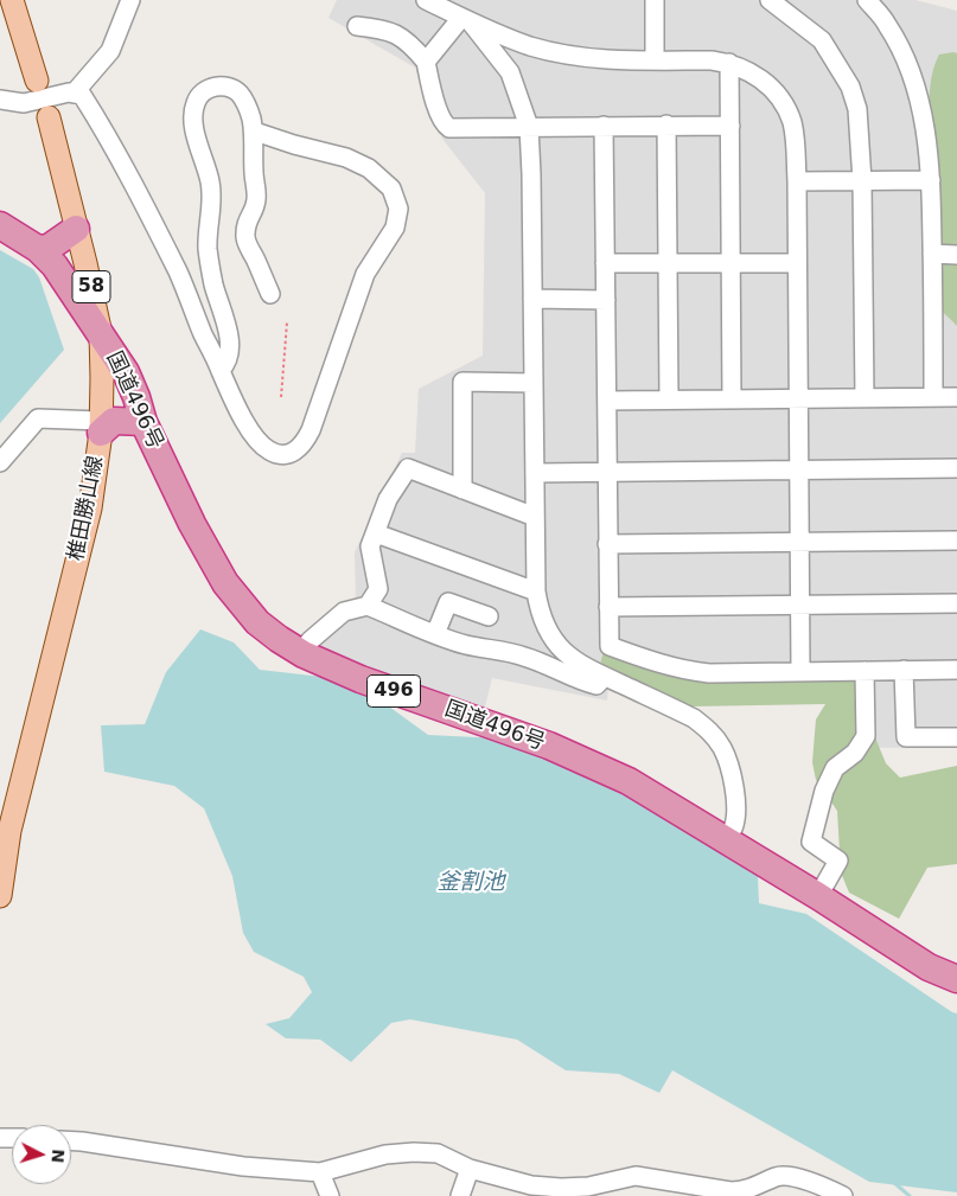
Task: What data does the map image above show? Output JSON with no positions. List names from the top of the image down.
{
  "streets": {
    "highway": ["国道496号", "496"],
    "main road": ["58", "椎田勝山線"]
  },
  "crossings": [
    ["国道496号", "椎田勝山線"]
  ],
  "water": ["釜割池"],
  "north": "right"
}
